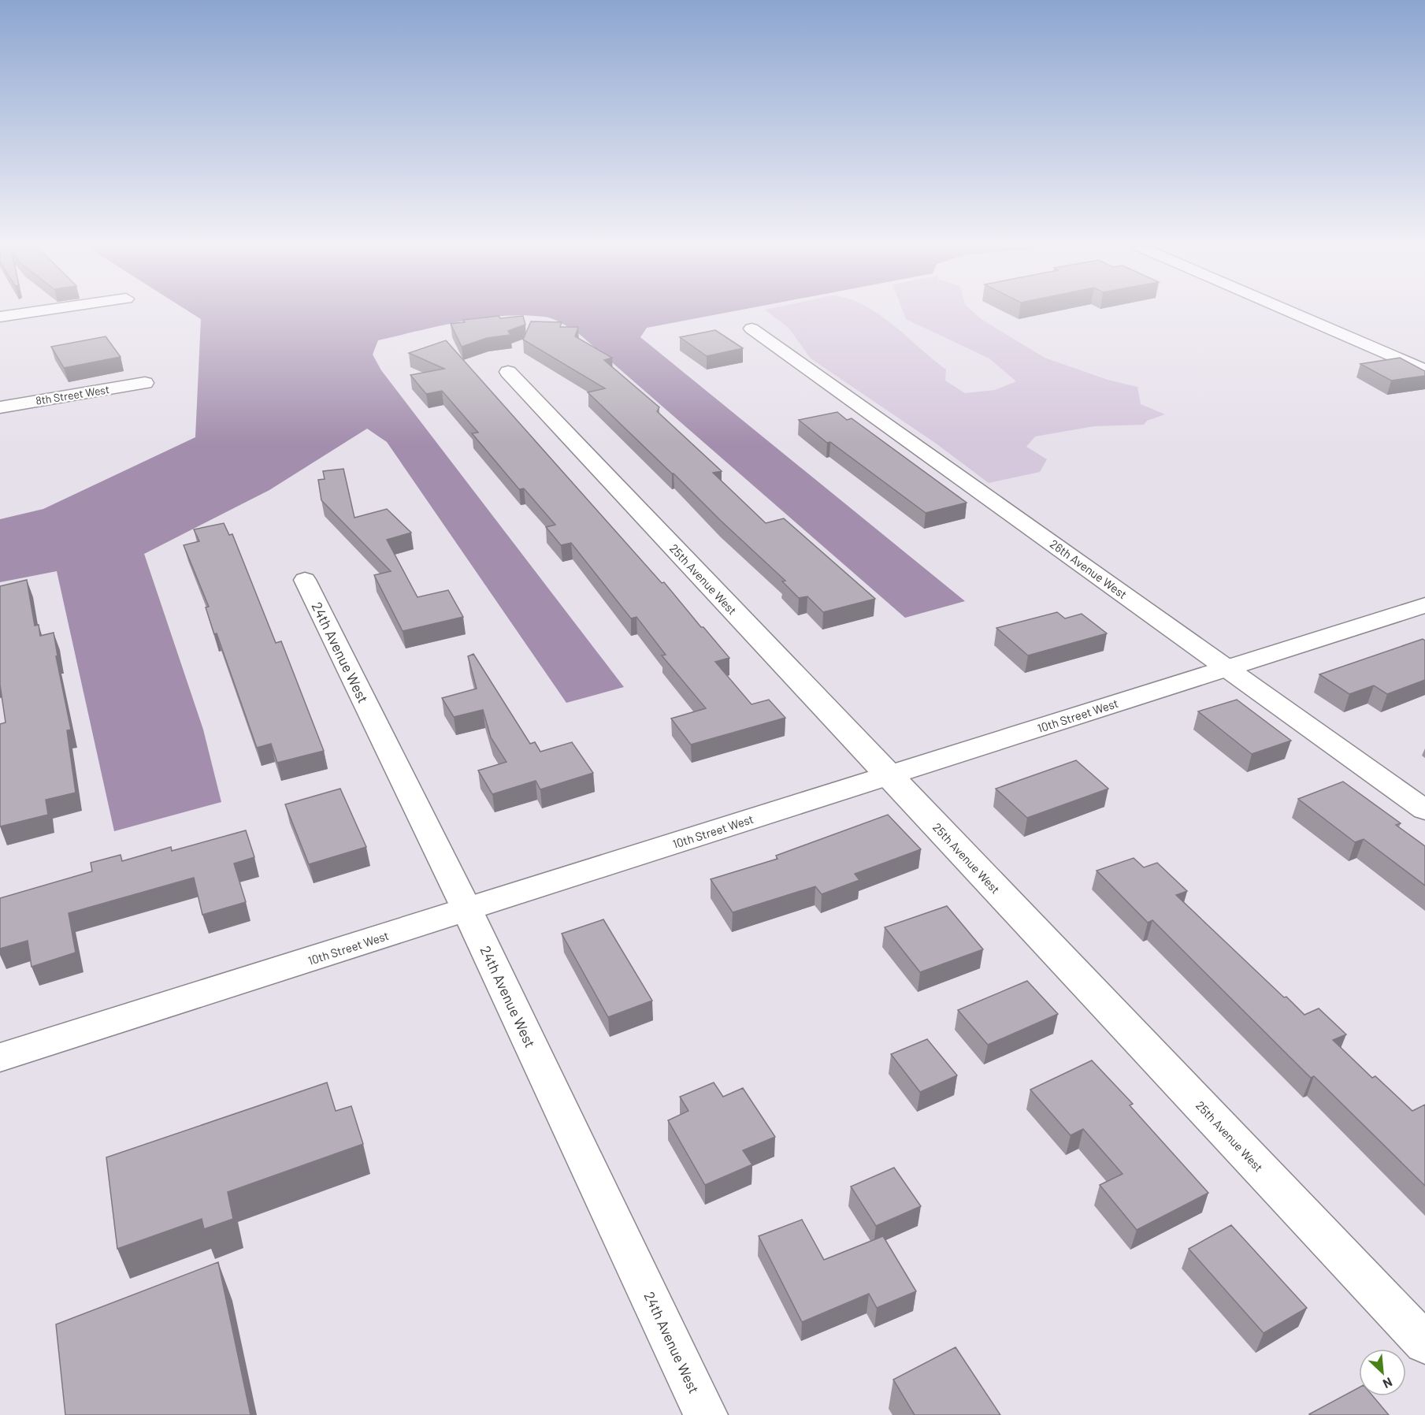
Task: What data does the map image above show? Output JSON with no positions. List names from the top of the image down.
{
  "streets": {
    "street": [
      "8th Street West",
      "26th Avenue West",
      "25th Avenue West",
      "24th Avenue West",
      "10th Street West"
    ]
  },
  "crossings": [
    ["26th Avenue West", "10th Street West"],
    ["25th Avenue West", "10th Street West"],
    ["24th Avenue West", "10th Street West"]
  ],
  "north": "bottom right"
}
